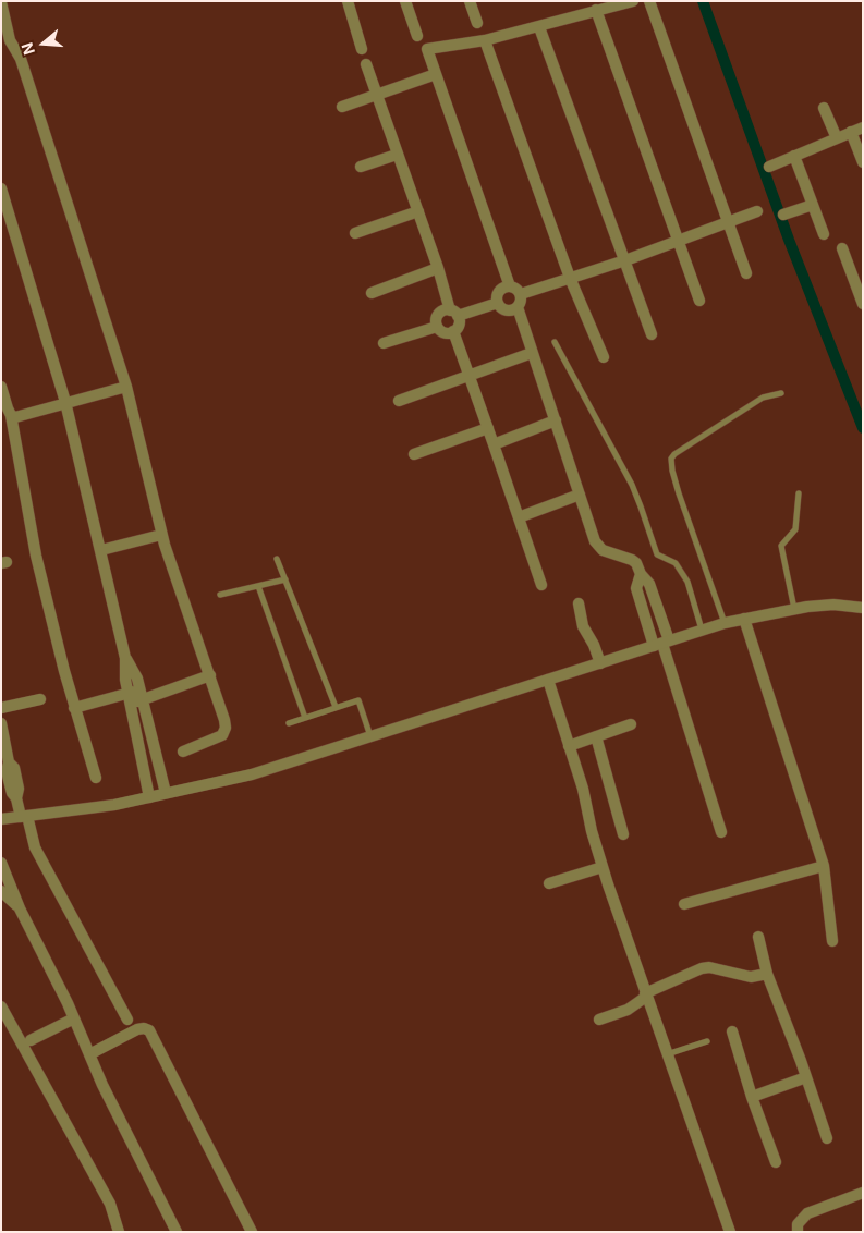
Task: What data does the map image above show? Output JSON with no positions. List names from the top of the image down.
{
  "north": "left"
}
